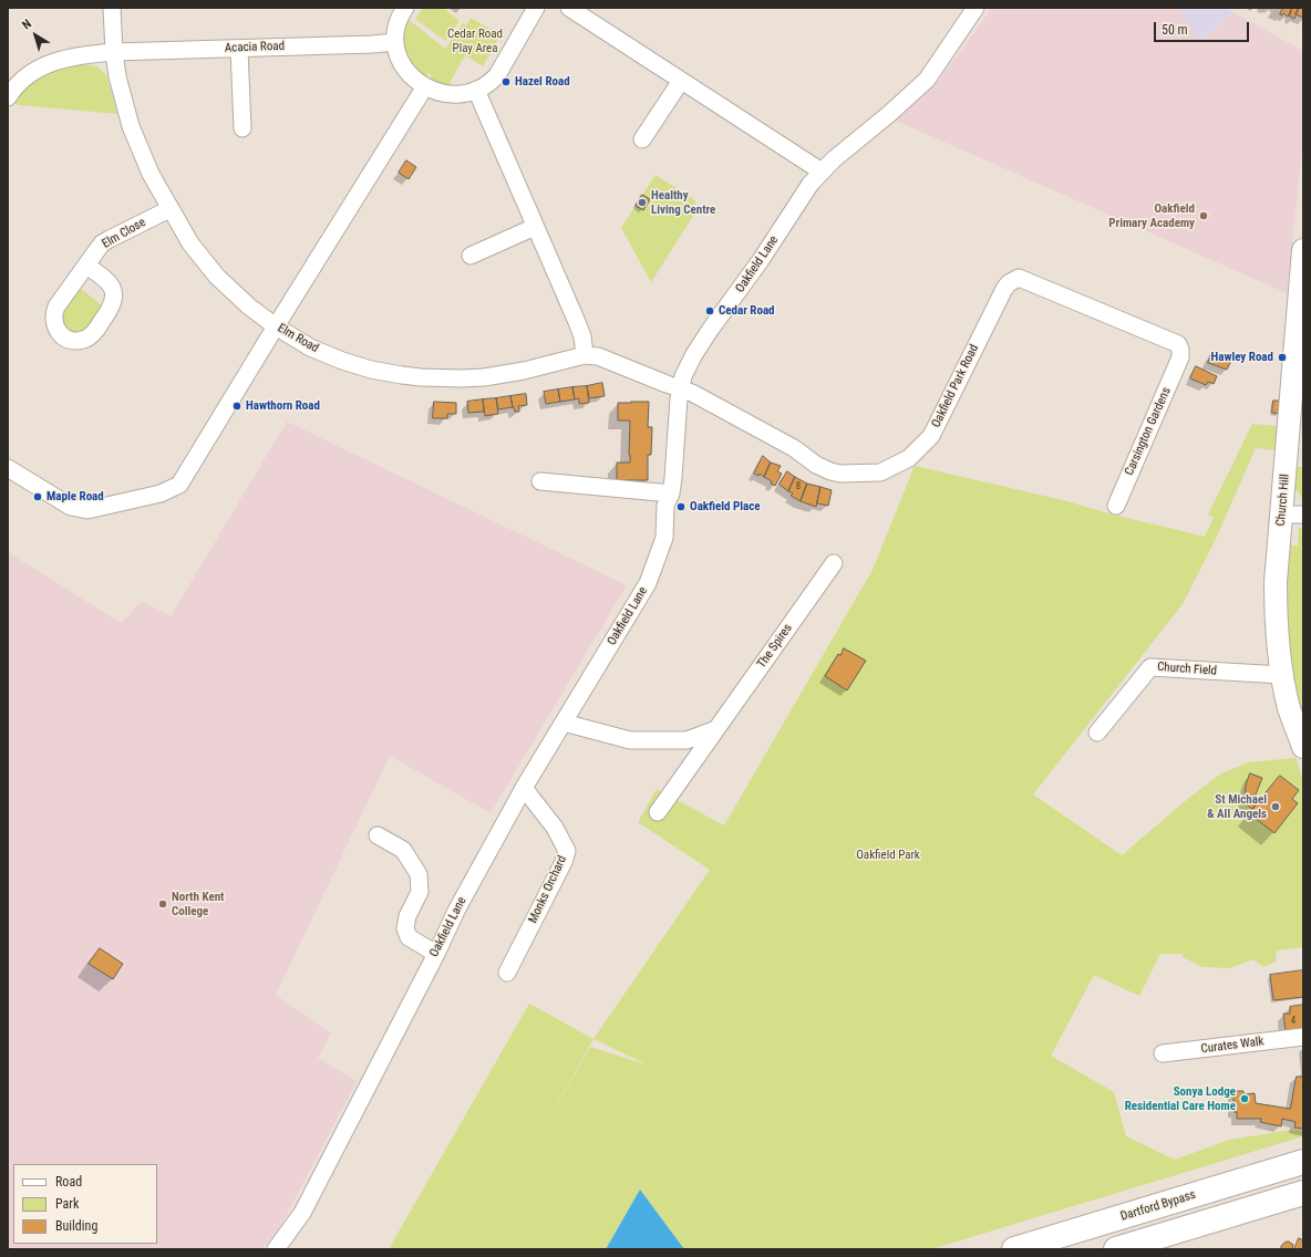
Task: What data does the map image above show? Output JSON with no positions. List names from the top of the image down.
{
  "streets": {
    "highway": ["Dartford Bypass"],
    "main road": ["Church Hill"],
    "street": [
      "Acacia Road",
      "Elm Close",
      "Oakfield Lane",
      "Elm Road",
      "Oakfield Park Road",
      "Carsington Gardens",
      "The Spires",
      "Church Field",
      "Monks Orchard",
      "Curates Walk"
    ]
  },
  "crossings": [
    ["Acacia Road", "Elm Road"],
    ["Elm Close", "Elm Road"],
    ["Oakfield Lane", "Elm Road"],
    ["Oakfield Lane", "Oakfield Park Road"],
    ["Oakfield Lane", "Monks Orchard"],
    ["Elm Road", "Oakfield Park Road"],
    ["Oakfield Park Road", "Carsington Gardens"],
    ["Church Hill", "Church Field"]
  ],
  "parks": ["Cedar Road Play Area", "Oakfield Park"],
  "places": [
    "Hazel Road",
    "Healthy Living Centre",
    "Oakfield Primary Academy",
    "Cedar Road",
    "Hawley Road",
    "Hawthorn Road",
    "Maple Road",
    "Oakfield Place",
    "St Michael & All Angels",
    "North Kent College",
    "Sonya Lodge Residential Care Home"
  ],
  "house_numbers": ["8", "4"],
  "legend": ["Road", "Park", "Building"],
  "scale_bar": "50 m",
  "north": "top left"
}
